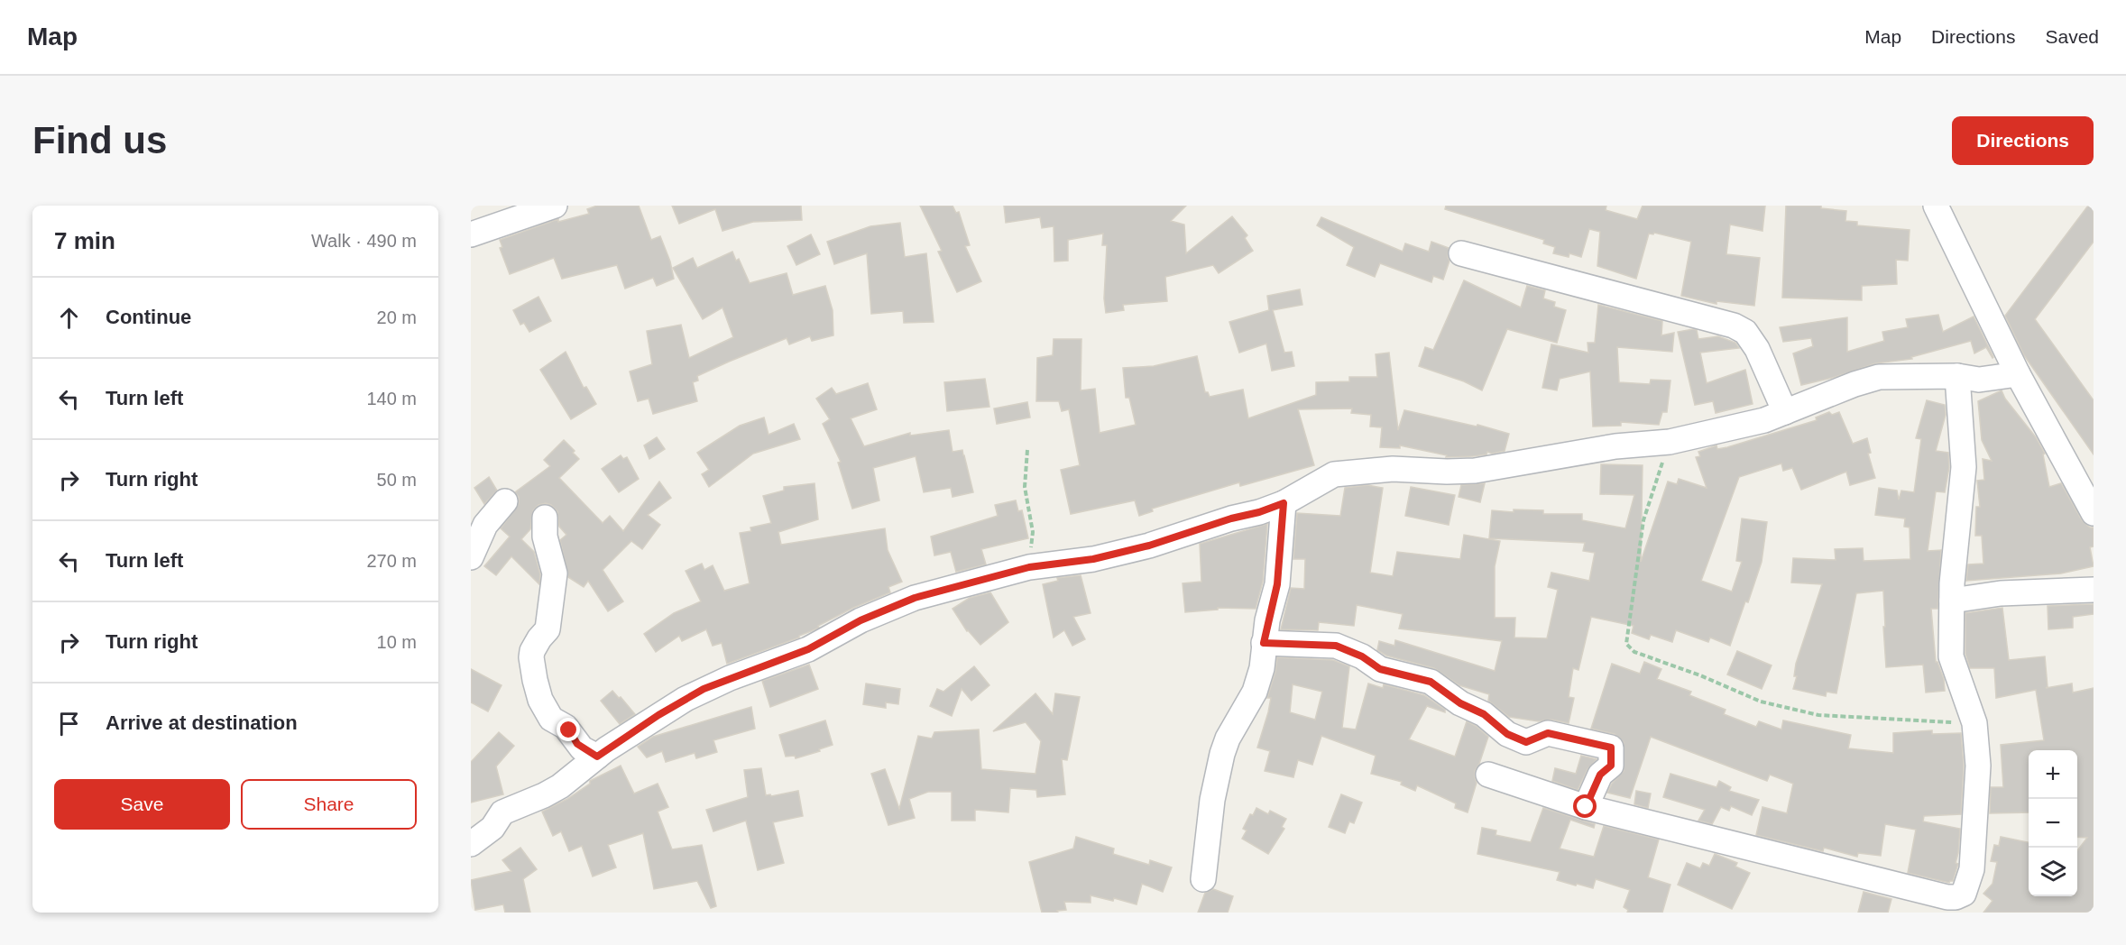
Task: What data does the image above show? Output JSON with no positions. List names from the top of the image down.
{
  "page": {
    "header": "Map",
    "nav": ["Map", "Directions", "Saved"],
    "buttons": [
      "Directions",
      ["Save", "Share"]
    ],
    "title": "Find us",
    "heading": ["7 min", "Walk · 490 m"],
    "list": [
      ["Continue", "20 m"],
      ["Turn left", "140 m"],
      ["Turn right", "50 m"],
      ["Turn left", "270 m"],
      ["Turn right", "10 m"],
      "Arrive at destination"
    ],
    "map_buttons": ["+", "−"]
  }
}
